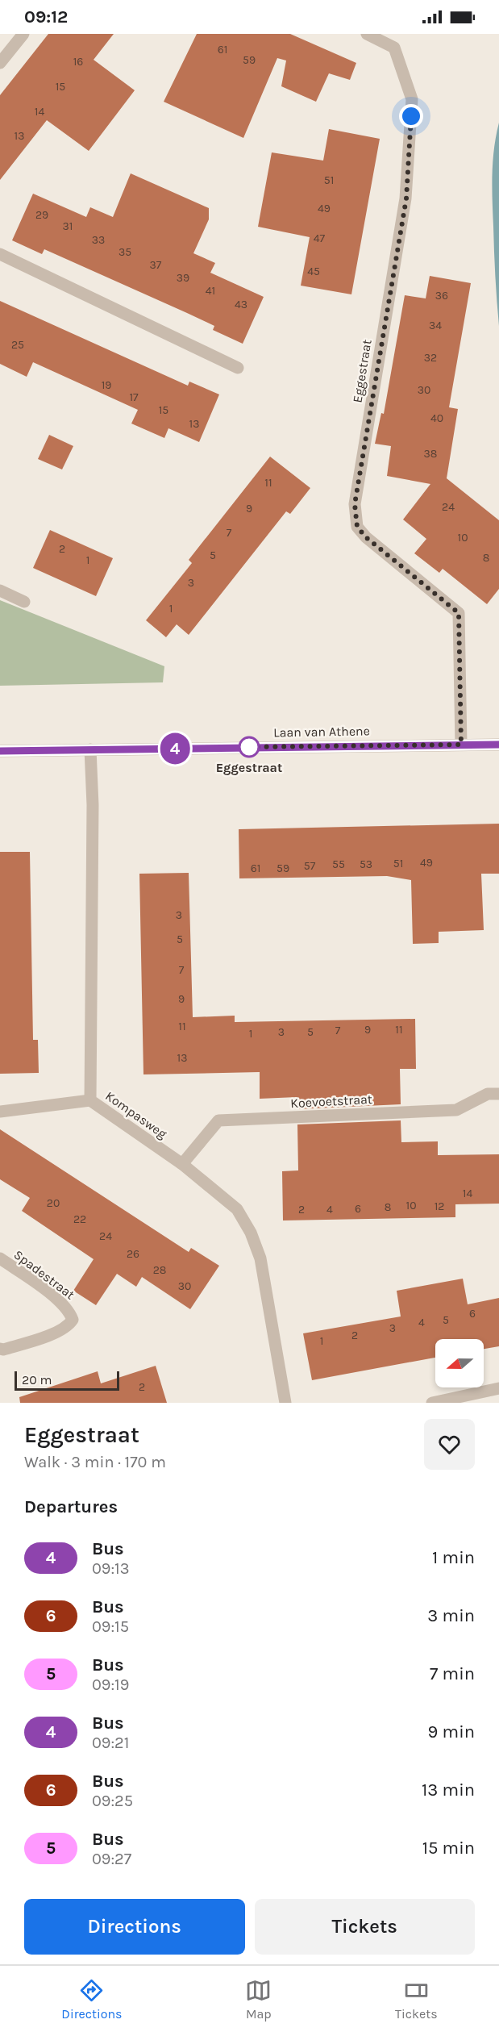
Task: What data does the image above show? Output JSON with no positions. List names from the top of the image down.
{
  "streets": {
    "street": [
      "Eggestraat",
      "Laan van Athene",
      "Koevoetstraat",
      "Kompasweg",
      "Spadestraat"
    ]
  },
  "crossings": [
    ["Eggestraat", "Laan van Athene"],
    ["Laan van Athene", "Kompasweg"],
    ["Koevoetstraat", "Kompasweg"]
  ],
  "places": ["Eggestraat"],
  "lines": ["bus line 4"],
  "house_numbers": [
    "61",
    "59",
    "16",
    "15",
    "14",
    "13",
    "51",
    "49",
    "29",
    "31",
    "47",
    "33",
    "35",
    "37",
    "45",
    "39",
    "41",
    "36",
    "43",
    "34",
    "25",
    "32",
    "19",
    "30",
    "17",
    "15",
    "40",
    "13",
    "38",
    "11",
    "24",
    "9",
    "7",
    "10",
    "2",
    "5",
    "8",
    "1",
    "3",
    "1",
    "49",
    "51",
    "55",
    "53",
    "57",
    "61",
    "59",
    "3",
    "5",
    "7",
    "9",
    "11",
    "9",
    "11",
    "7",
    "3",
    "5",
    "1",
    "13",
    "14",
    "20",
    "10",
    "12",
    "8",
    "6",
    "2",
    "4",
    "22",
    "24",
    "26",
    "28",
    "30",
    "6",
    "5",
    "4",
    "3",
    "2",
    "1",
    "2"
  ],
  "scale_bar": "20 m",
  "north": "left",
  "page": {
    "status": "09:12",
    "on_map": "4",
    "scale": "20 m",
    "heading": [
      ["Eggestraat", "Walk · 3 min · 170 m"],
      "Departures"
    ],
    "list": [
      {
        "mark": "4",
        "name": "Bus",
        "note": "09:13",
        "value": "1 min"
      },
      {
        "mark": "6",
        "name": "Bus",
        "note": "09:15",
        "value": "3 min"
      },
      {
        "mark": "5",
        "name": "Bus",
        "note": "09:19",
        "value": "7 min"
      },
      {
        "mark": "4",
        "name": "Bus",
        "note": "09:21",
        "value": "9 min"
      },
      {
        "mark": "6",
        "name": "Bus",
        "note": "09:25",
        "value": "13 min"
      },
      {
        "mark": "5",
        "name": "Bus",
        "note": "09:27",
        "value": "15 min"
      }
    ],
    "buttons": ["Directions", "Tickets"],
    "tabs": ["Directions", "Map", "Tickets"]
  }
}
